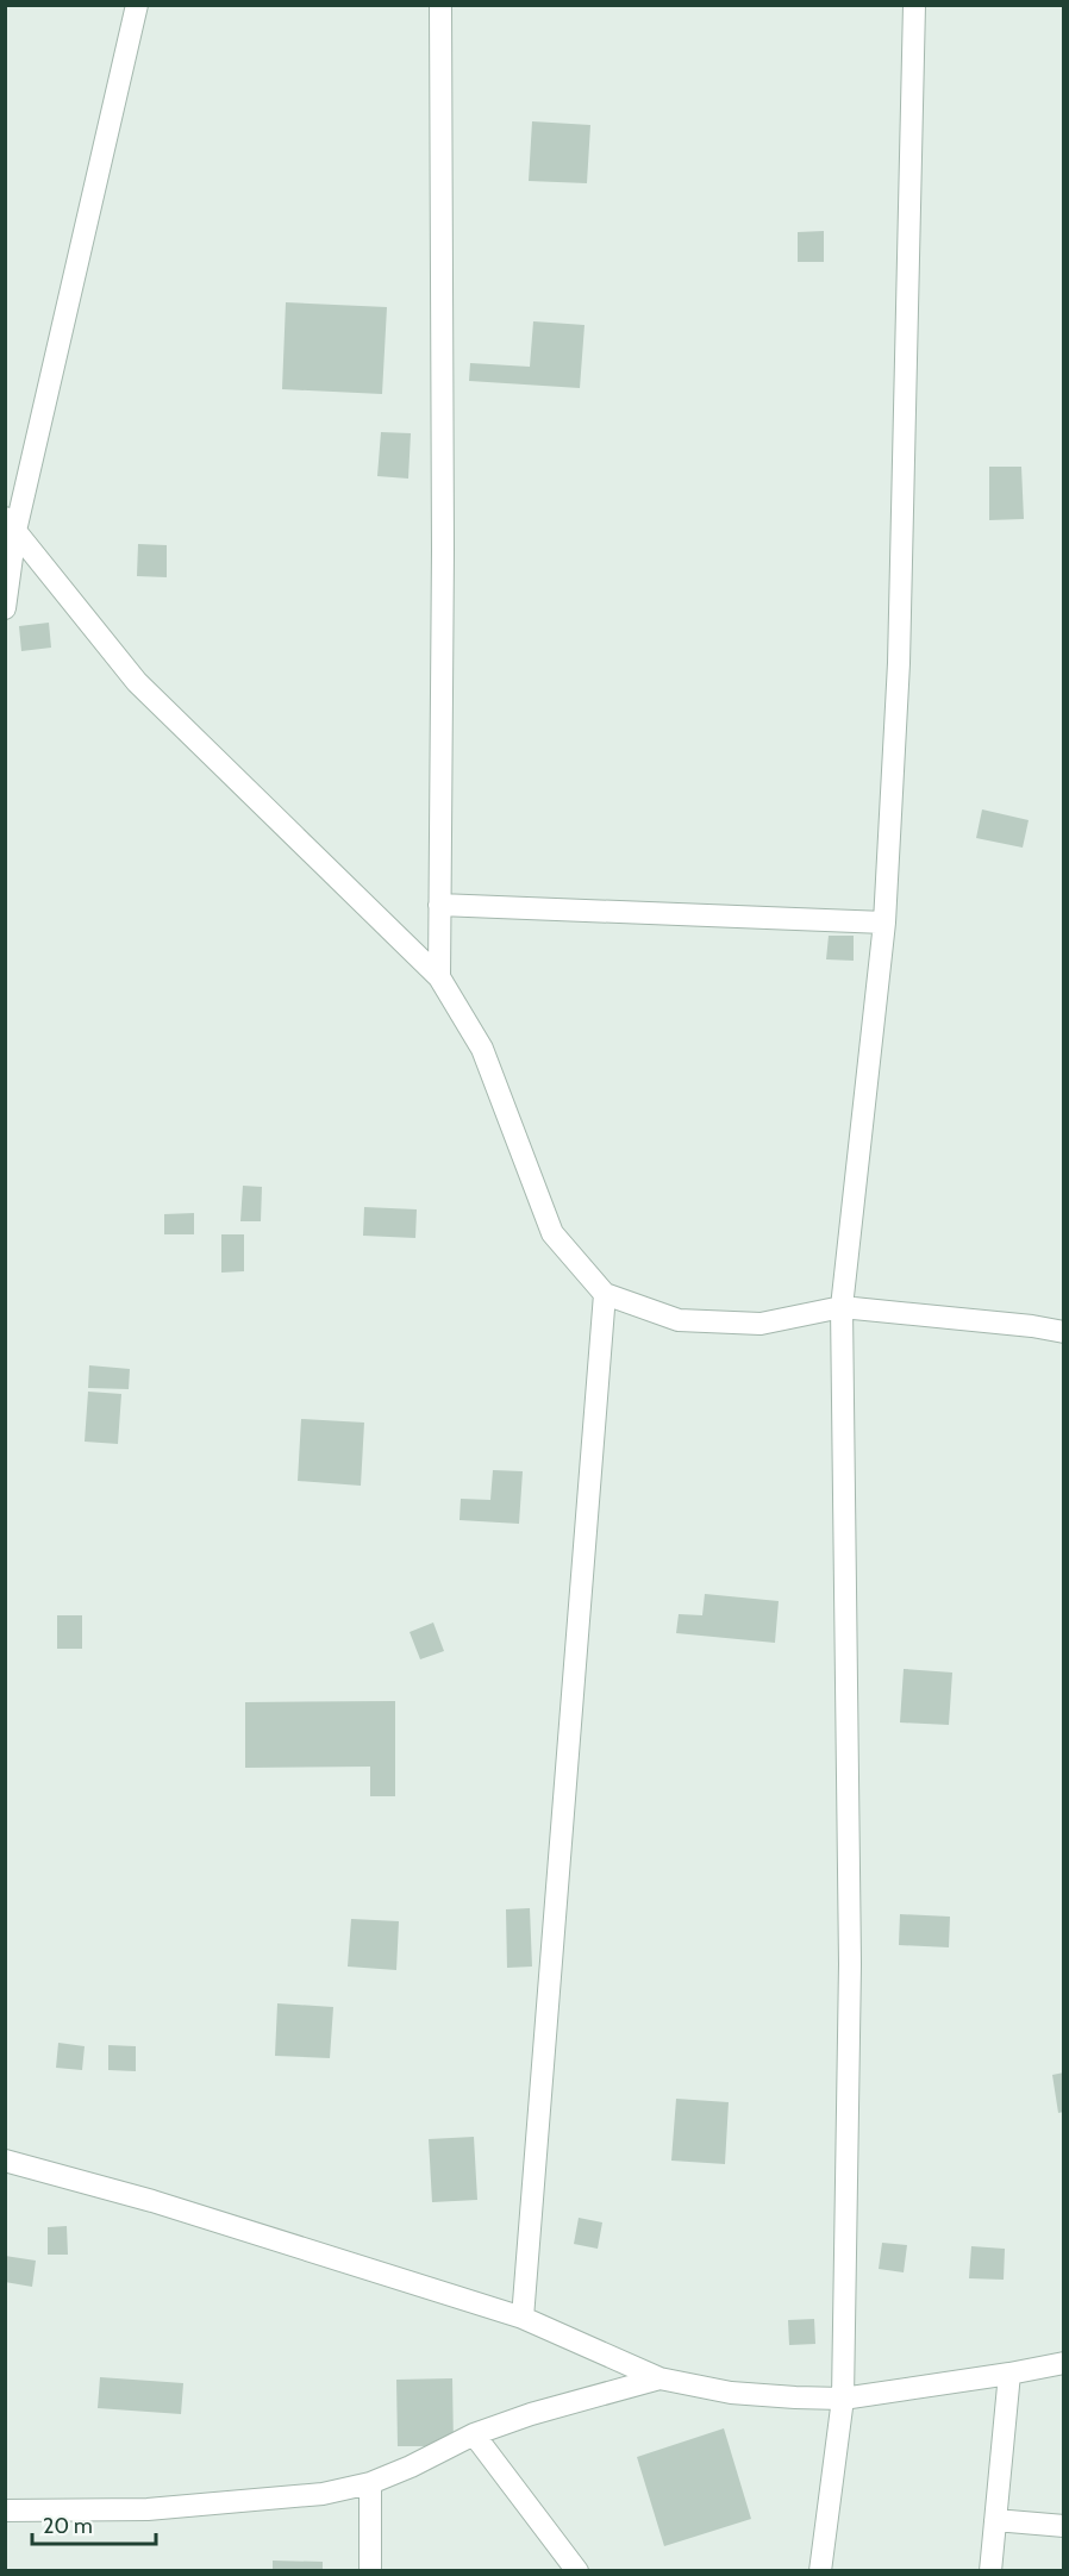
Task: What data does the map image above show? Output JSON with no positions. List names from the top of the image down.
{
  "scale_bar": "20 m"
}
